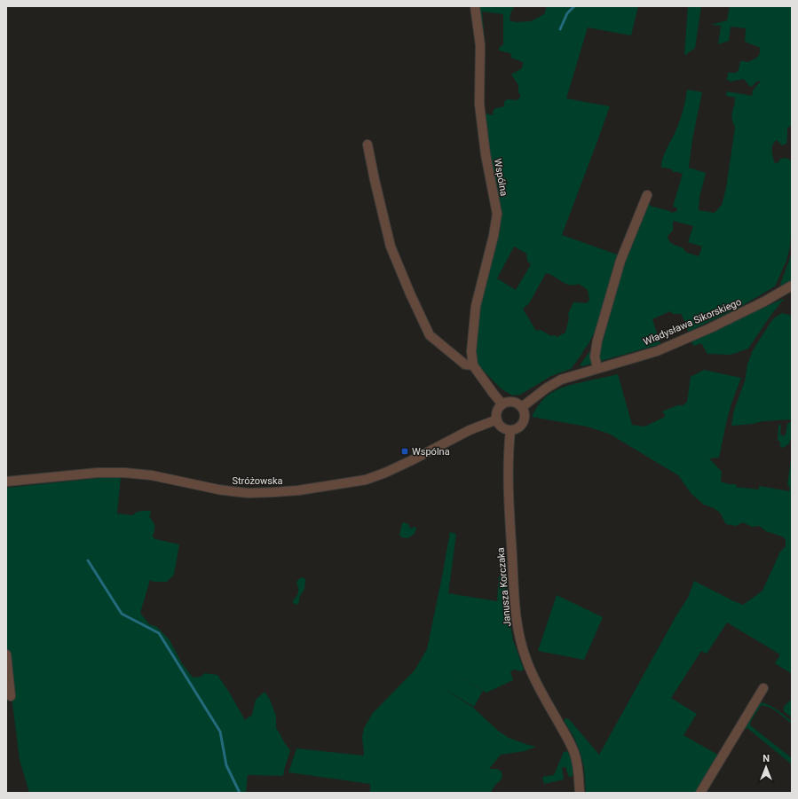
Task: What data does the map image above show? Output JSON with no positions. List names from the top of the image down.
{
  "streets": {
    "street": [
      "Wspólna",
      "Władysława Sikorskiego",
      "Stróżowska",
      "Janusza Korczaka"
    ]
  },
  "crossings": [
    ["Władysława Sikorskiego", "Stróżowska"],
    ["Władysława Sikorskiego", "Janusza Korczaka"],
    ["Stróżowska", "Janusza Korczaka"]
  ],
  "places": {
    "transit": ["Wspólna"]
  },
  "north": "top"
}
